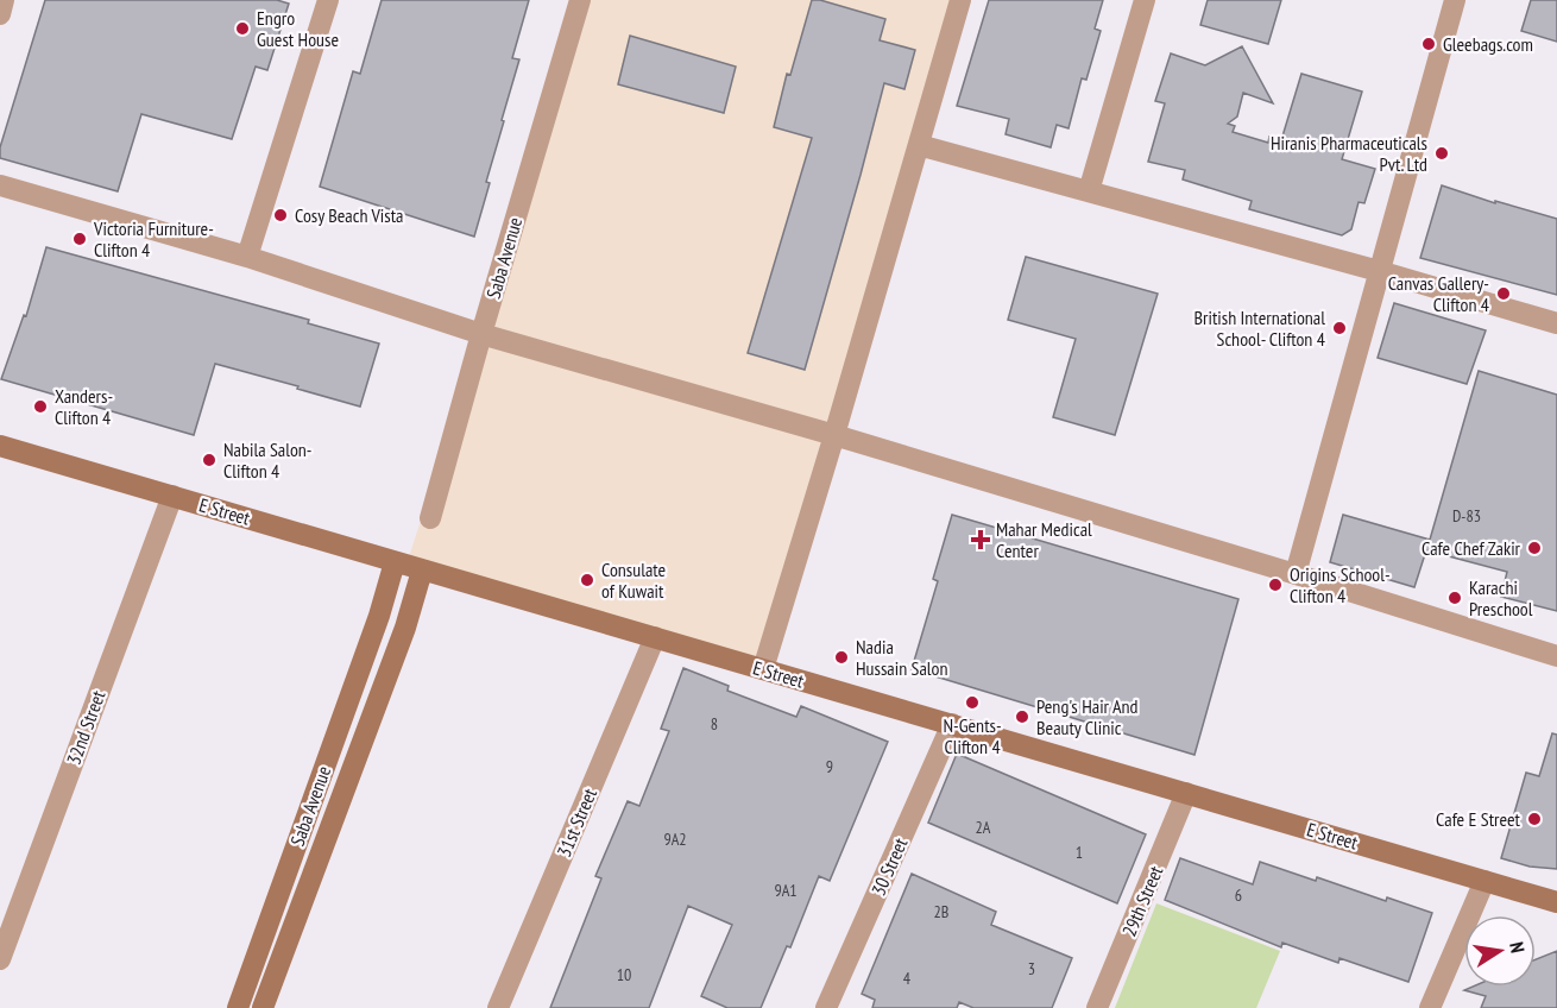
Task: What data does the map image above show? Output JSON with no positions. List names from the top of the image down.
{
  "streets": {
    "main road": ["Saba Avenue", "E Street"],
    "street": [
      "32nd Street",
      "31st Street",
      "30 Street",
      "29th Street"
    ]
  },
  "crossings": [
    ["Saba Avenue", "E Street"],
    ["E Street", "32nd Street"],
    ["E Street", "31st Street"],
    ["E Street", "30 Street"],
    ["E Street", "29th Street"]
  ],
  "places": {
    "other": [
      "Engro Guest House",
      "Gleebags.com",
      "Hiranis Pharmaceuticals Pvt. Ltd",
      "Cosy Beach Vista",
      "Victoria Furniture- Clifton 4",
      "Canvas Gallery- Clifton 4",
      "British International School- Clifton 4",
      "Xanders- Clifton 4",
      "Nabila Salon- Clifton 4",
      "Cafe Chef Zakir",
      "Consulate of Kuwait",
      "Origins School- Clifton 4",
      "Karachi Preschool",
      "Nadia Hussain Salon",
      "N-Gents- Clifton 4",
      "Peng's Hair And Beauty Clinic",
      "Cafe E Street"
    ],
    "health": ["Mahar Medical Center"]
  },
  "house_numbers": [
    "D-83",
    "8",
    "9",
    "2A",
    "9A2",
    "1",
    "9A1",
    "6",
    "2B",
    "3",
    "10",
    "4"
  ],
  "north": "right"
}
